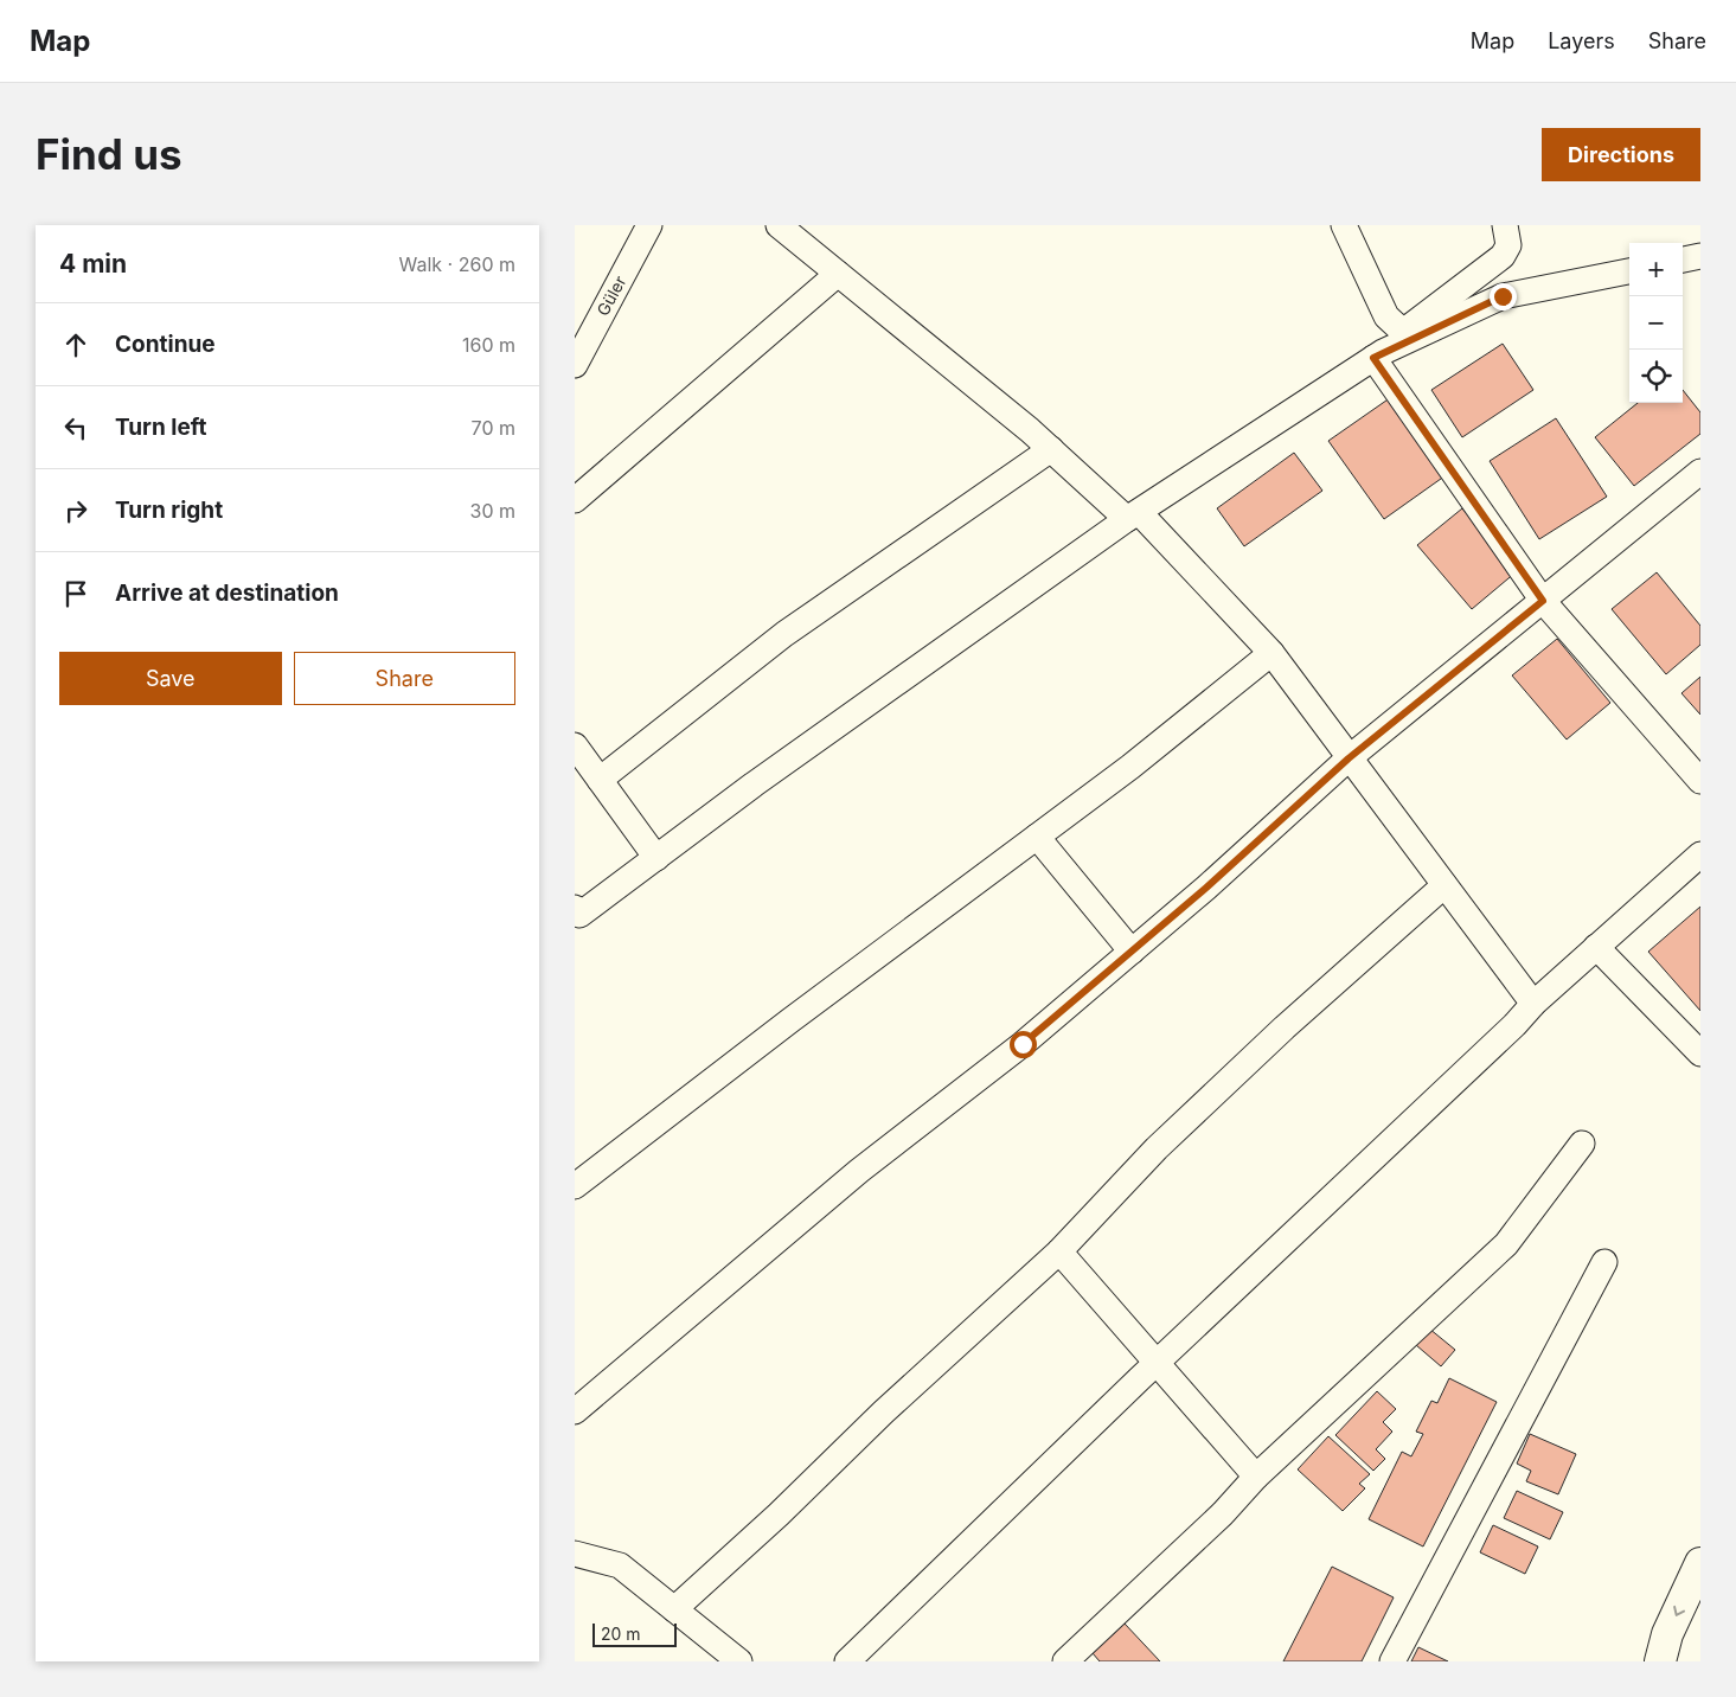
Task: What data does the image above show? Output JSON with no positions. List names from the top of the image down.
{
  "streets": {
    "street": ["Güler"]
  },
  "scale_bar": "20 m",
  "page": {
    "header": "Map",
    "nav": ["Map", "Layers", "Share"],
    "buttons": [
      "Directions",
      ["Save", "Share"]
    ],
    "title": "Find us",
    "heading": ["4 min", "Walk · 260 m"],
    "map_buttons": ["+", "−"],
    "list": [
      ["Continue", "160 m"],
      ["Turn left", "70 m"],
      ["Turn right", "30 m"],
      "Arrive at destination"
    ],
    "scale": "20 m"
  }
}
